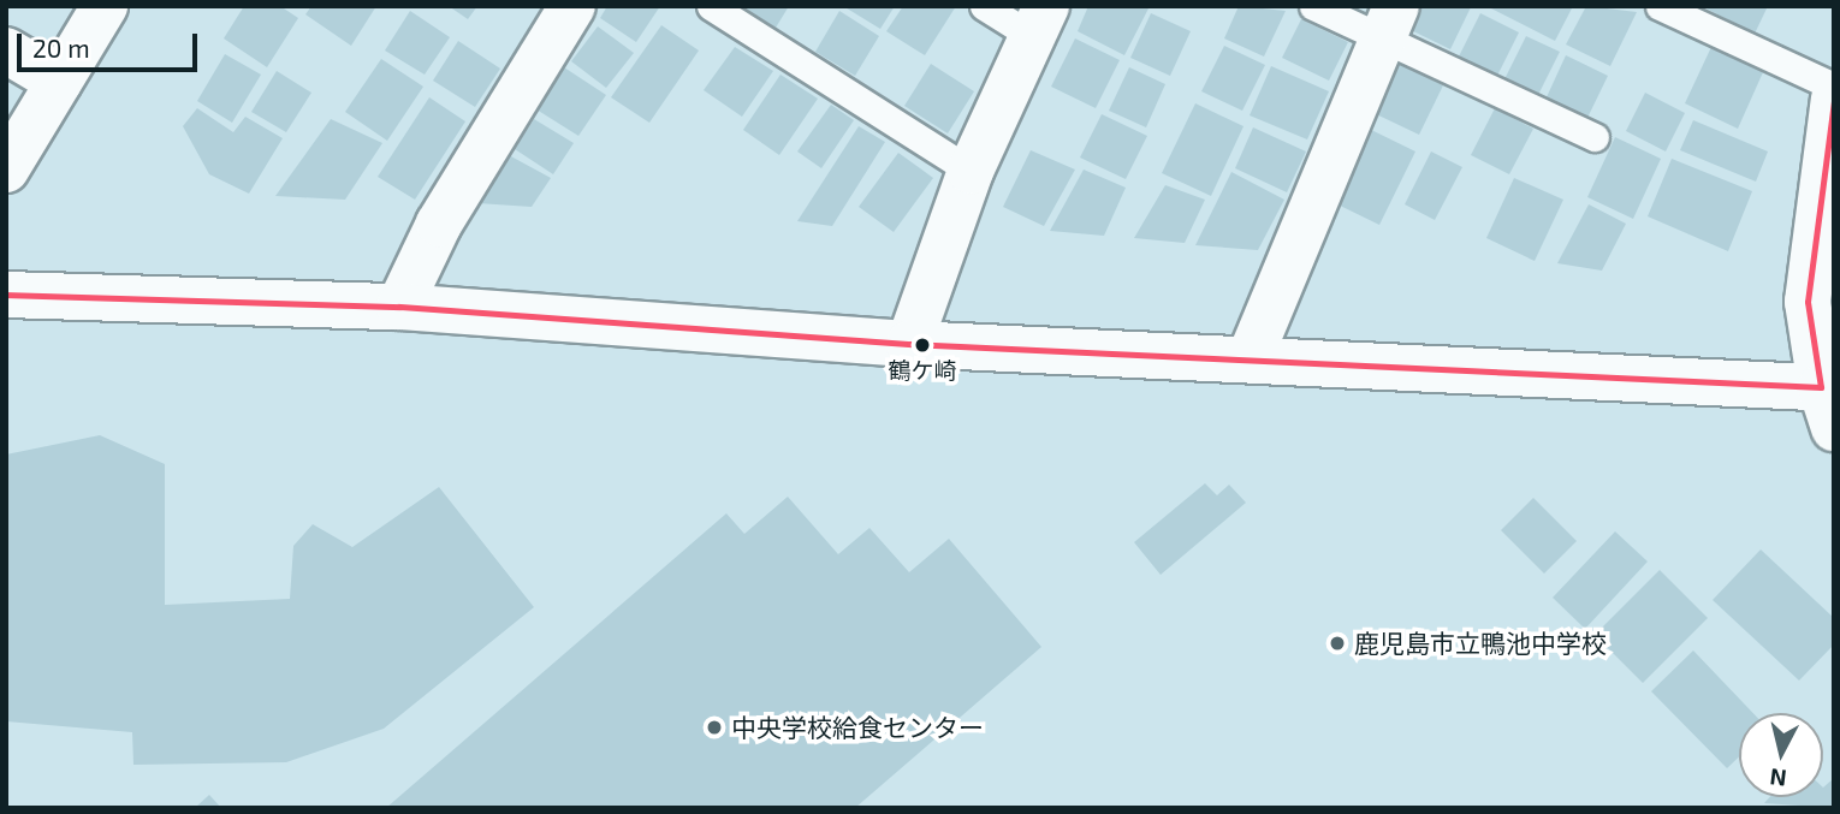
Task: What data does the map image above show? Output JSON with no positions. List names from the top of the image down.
{
  "places": ["鶴ケ崎", "鹿児島市立鴨池中学校", "中央学校給食センター"],
  "scale_bar": "20 m",
  "north": "bottom"
}
